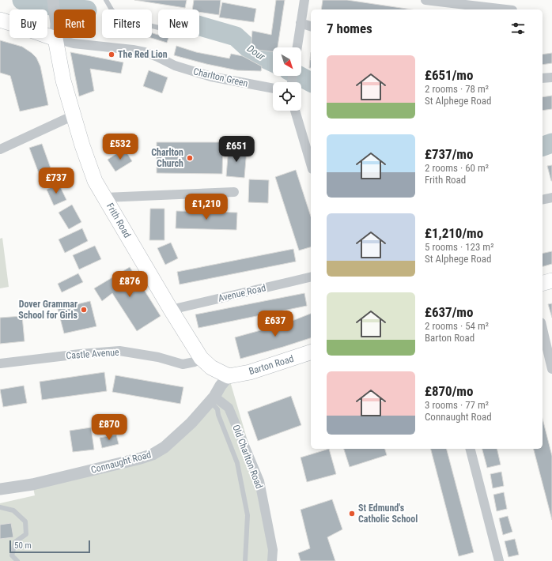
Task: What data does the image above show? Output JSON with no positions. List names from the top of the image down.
{
  "streets": {
    "main road": ["Charlton Green", "Frith Road", "Barton Road"],
    "street": [
      "Avenue Road",
      "Castle Avenue",
      "Old Charlton Road",
      "Connaught Road"
    ]
  },
  "crossings": [
    ["Charlton Green", "Frith Road"],
    ["Frith Road", "Avenue Road"],
    ["Frith Road", "Castle Avenue"],
    ["Frith Road", "Barton Road"],
    ["Frith Road", "Connaught Road"],
    ["Barton Road", "Connaught Road"],
    ["Old Charlton Road", "Connaught Road"]
  ],
  "water": ["Dour"],
  "places": [
    "The Red Lion",
    "Charlton Church",
    "Dover Grammar School for Girls",
    "St Edmund's Catholic School"
  ],
  "scale_bar": "50 m",
  "north": "bottom right",
  "page": {
    "chip": [
      "Buy",
      "Rent",
      "Filters",
      "New"
    ],
    "heading": "7 homes",
    "list": [
      {
        "name": "£651/mo",
        "note": "2 rooms · 78 m² · St Alphege Road"
      },
      {
        "name": "£737/mo",
        "note": "2 rooms · 60 m² · Frith Road"
      },
      {
        "name": "£1,210/mo",
        "note": "5 rooms · 123 m² · St Alphege Road"
      },
      {
        "name": "£637/mo",
        "note": "2 rooms · 54 m² · Barton Road"
      },
      {
        "name": "£870/mo",
        "note": "3 rooms · 77 m² · Connaught Road"
      }
    ],
    "price": [
      "£532",
      "£651",
      "£737",
      "£1,210",
      "£876",
      "£637",
      "£870"
    ],
    "scale": "50 m"
  }
}
